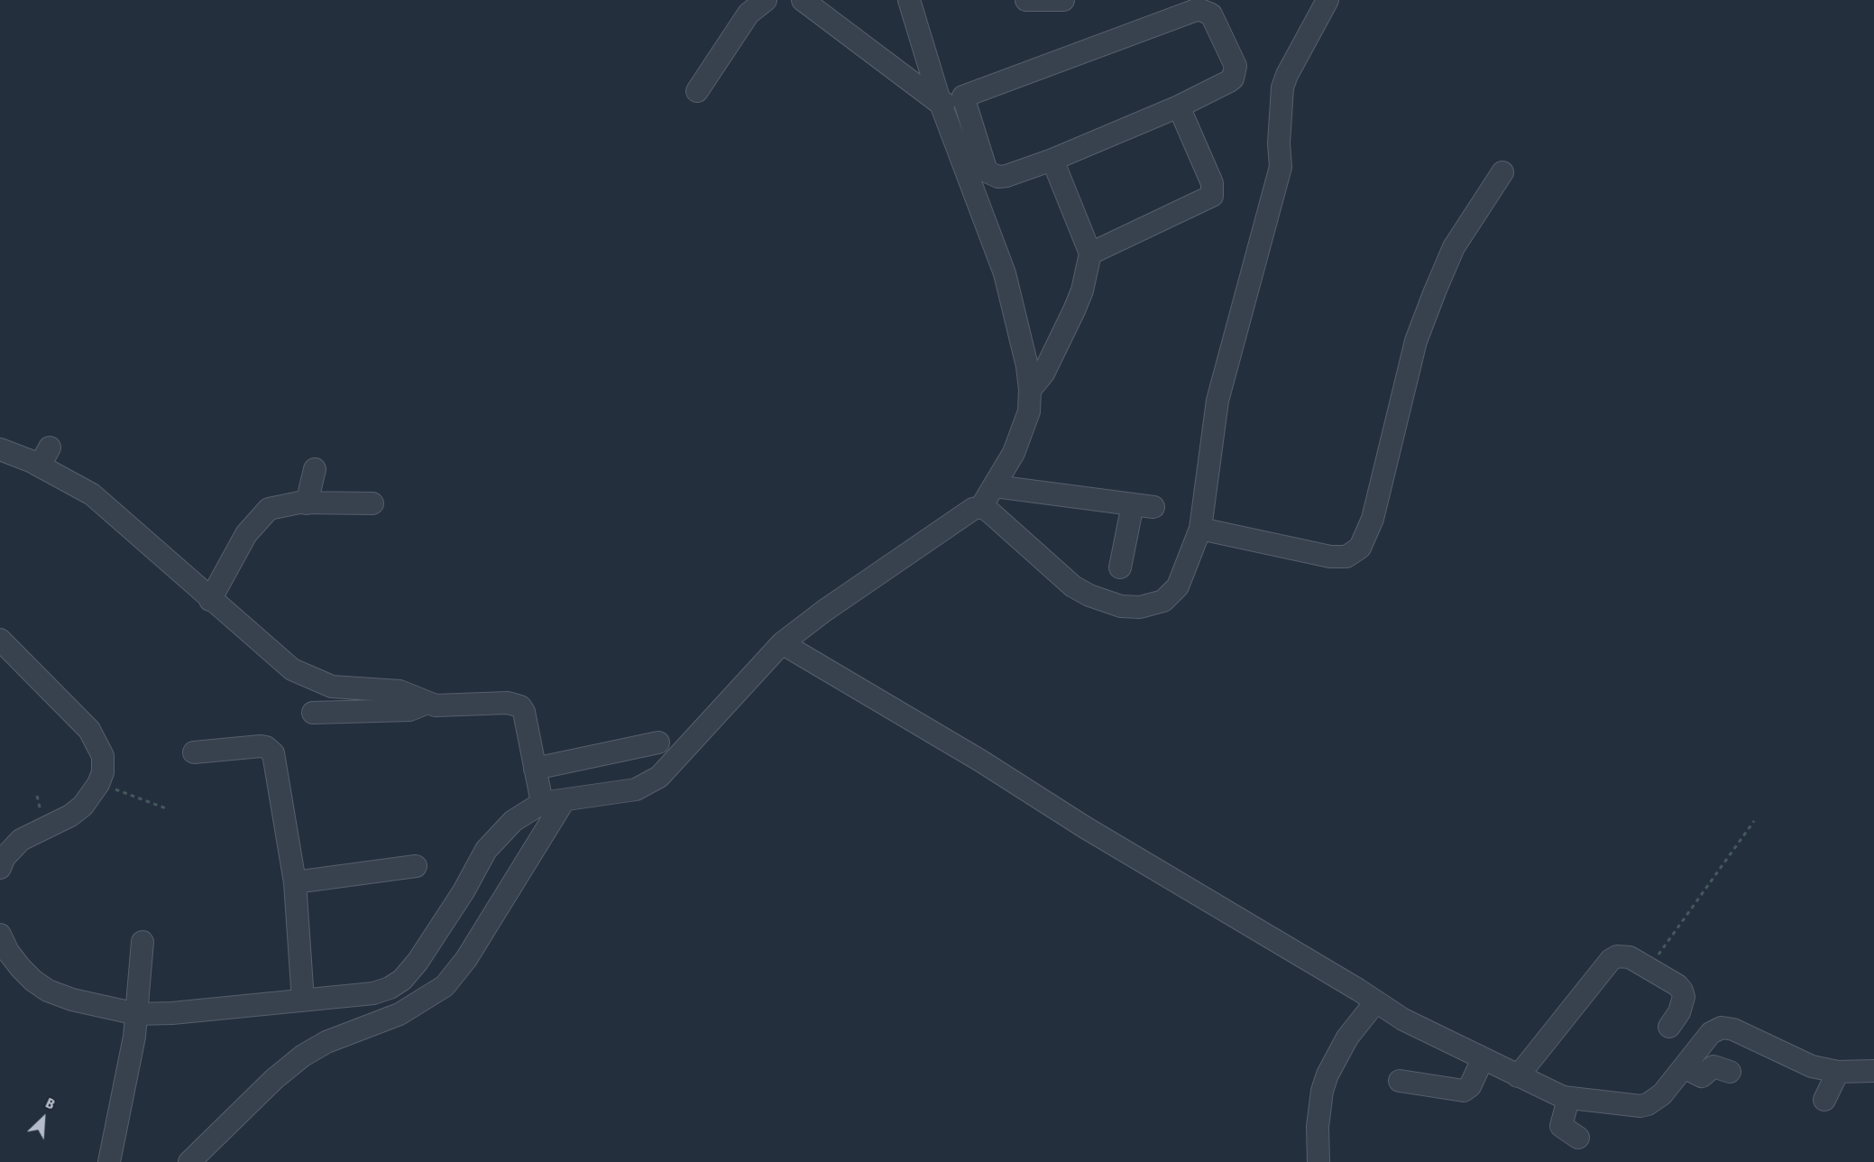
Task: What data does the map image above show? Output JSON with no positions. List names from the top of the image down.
{
  "north": "top right"
}
